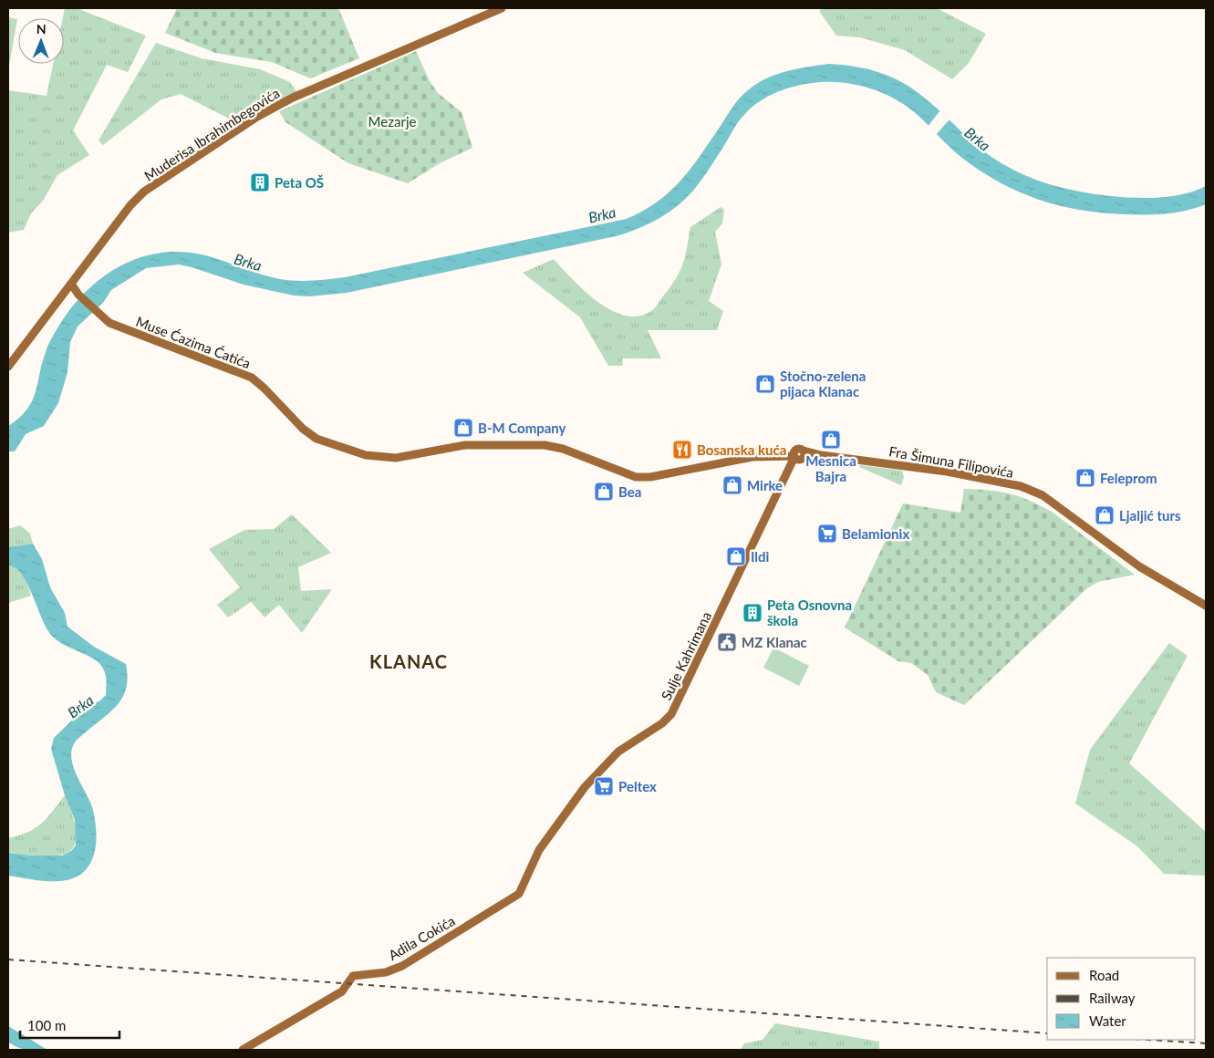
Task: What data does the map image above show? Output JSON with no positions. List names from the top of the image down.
{
  "streets": {
    "main road": [
      "Muderisa Ibrahimbegovića",
      "Muse Ćazima Ćatića",
      "Fra Šimuna Filipovića",
      "Sulje Kahrimana",
      "Adila Cokića"
    ]
  },
  "crossings": [
    ["Muderisa Ibrahimbegovića", "Muse Ćazima Ćatića"],
    ["Muse Ćazima Ćatića", "Fra Šimuna Filipovića"],
    ["Muse Ćazima Ćatića", "Sulje Kahrimana"],
    ["Fra Šimuna Filipovića", "Sulje Kahrimana"],
    ["Sulje Kahrimana", "Adila Cokića"]
  ],
  "districts": ["KLANAC"],
  "water": ["Brka"],
  "parks": ["Mezarje"],
  "places": {
    "building": ["Peta OŠ", "Peta Osnovna škola"],
    "shop": [
      "Stočno-zelena pijaca Klanac",
      "B-M Company",
      "Mesnica Bajra",
      "Feleprom",
      "Mirke",
      "Bea",
      "Ljaljić turs",
      "Ildi"
    ],
    "restaurant": ["Bosanska kuća"],
    "supermarket": ["Belamionix", "Peltex"],
    "public building": ["MZ Klanac"]
  },
  "legend": ["Road", "Railway", "Water"],
  "scale_bar": "100 m",
  "north": "top"
}
